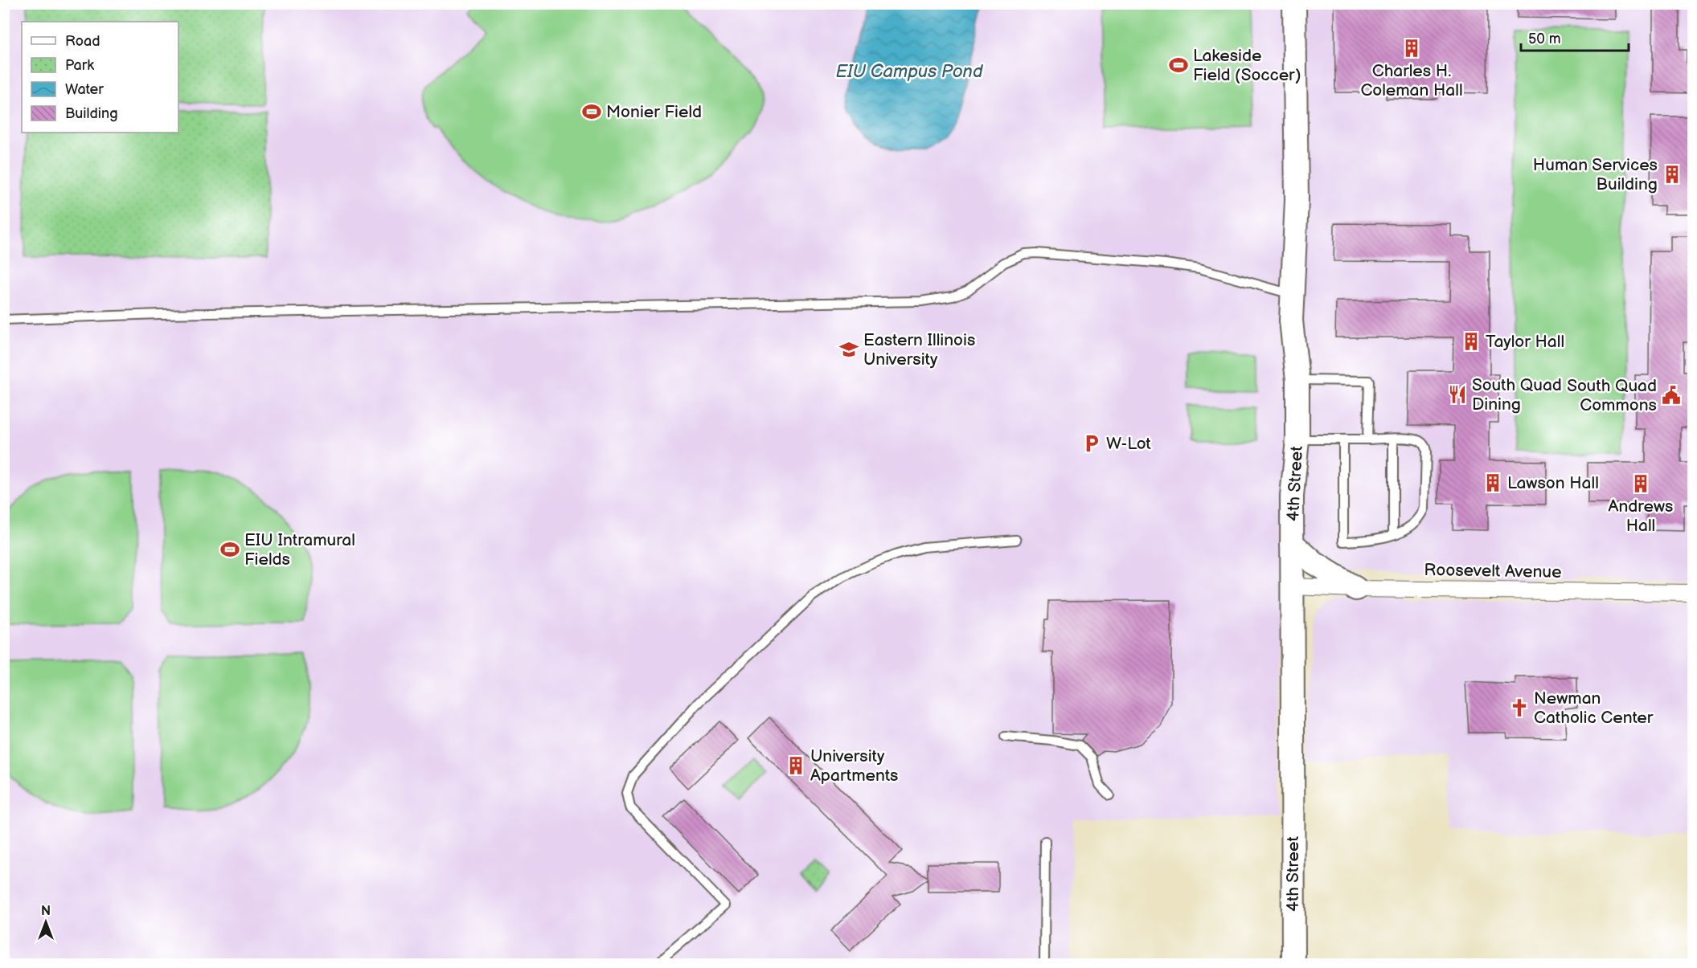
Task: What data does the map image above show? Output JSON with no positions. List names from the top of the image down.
{
  "streets": {
    "street": ["4th Street", "Roosevelt Avenue"]
  },
  "crossings": [
    ["4th Street", "Roosevelt Avenue"]
  ],
  "water": ["EIU Campus Pond"],
  "places": {
    "building": [
      "Charles H. Coleman Hall",
      "Human Services Building",
      "Taylor Hall",
      "Lawson Hall",
      "Andrews Hall",
      "University Apartments"
    ],
    "sports": ["Lakeside Field (Soccer)", "Monier Field", "EIU Intramural Fields"],
    "school or university": ["Eastern Illinois University"],
    "restaurant": ["South Quad Dining"],
    "public building": ["South Quad Commons"],
    "parking": ["W-Lot"],
    "church": ["Newman Catholic Center"]
  },
  "legend": [
    "Road",
    "Park",
    "Water",
    "Building"
  ],
  "scale_bar": "50 m",
  "north": "top"
}
